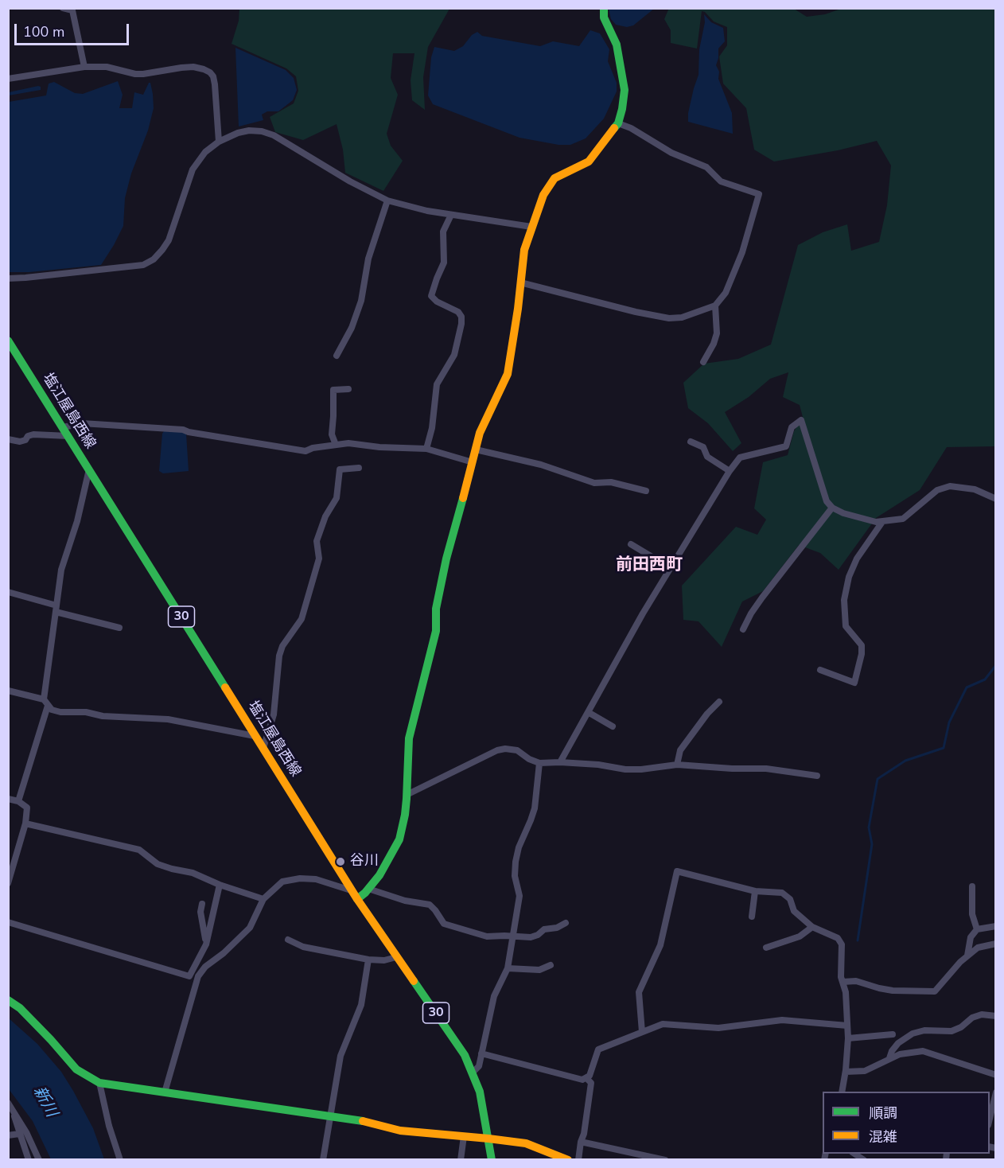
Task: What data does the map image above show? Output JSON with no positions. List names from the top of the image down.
{
  "streets": {
    "street": ["塩江屋島西線", "30"]
  },
  "districts": ["前田西町"],
  "water": ["新川"],
  "places": ["谷川"],
  "legend": ["順調", "混雑"],
  "scale_bar": "100 m"
}
